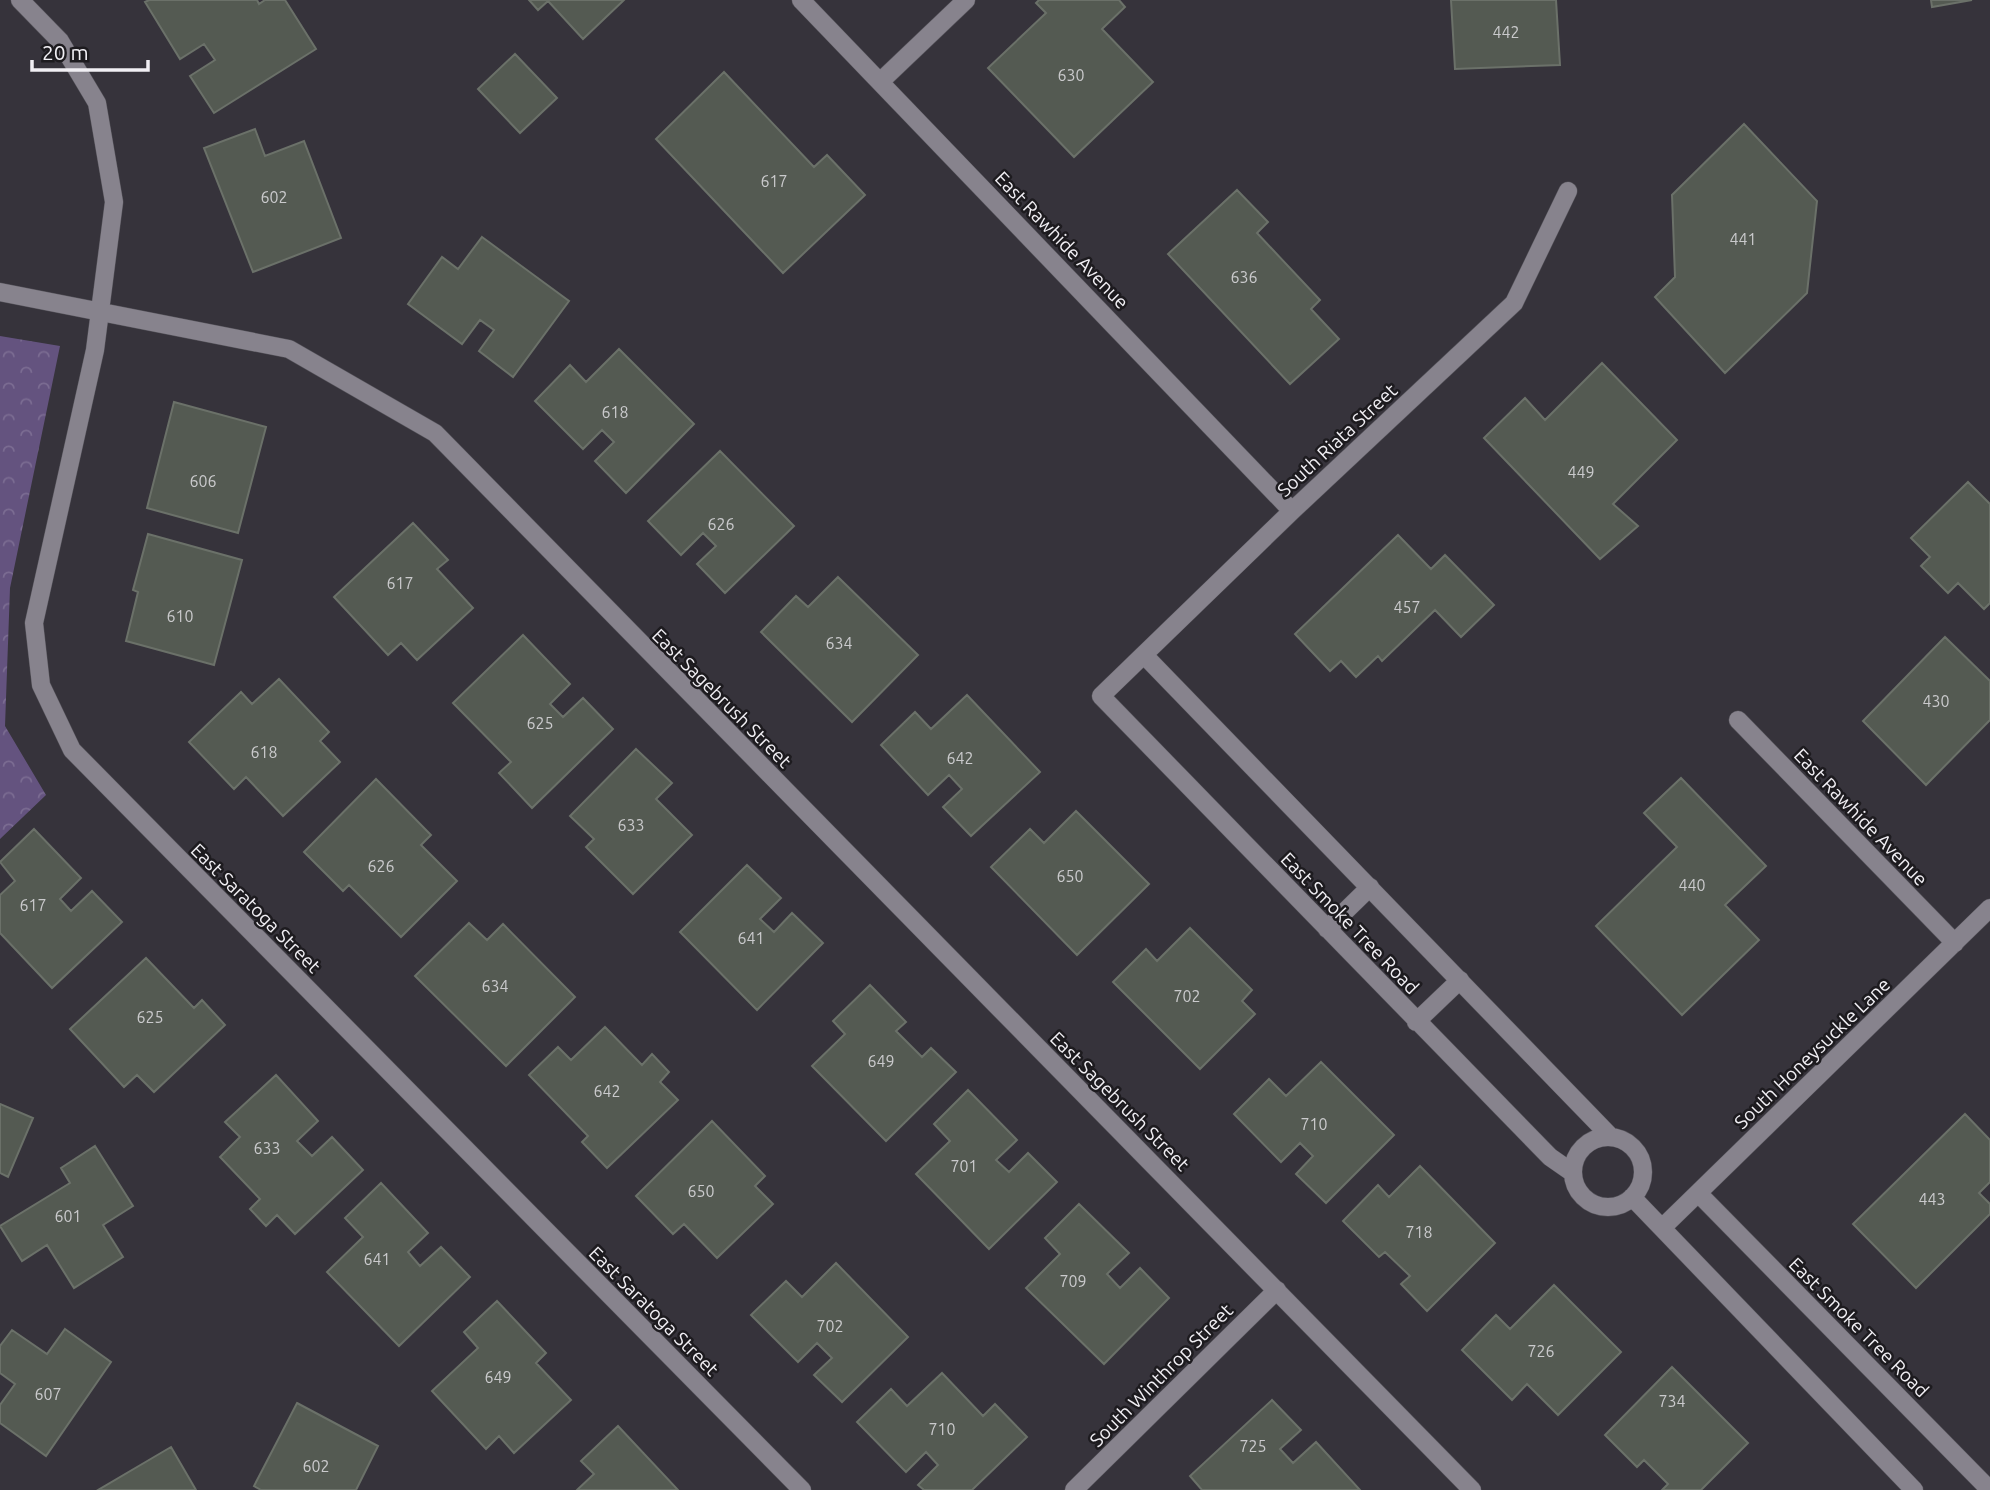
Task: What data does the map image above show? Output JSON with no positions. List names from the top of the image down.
{
  "streets": {
    "street": [
      "East Rawhide Avenue",
      "South Riata Street",
      "East Sagebrush Street",
      "East Saratoga Street",
      "East Smoke Tree Road",
      "South Honeysuckle Lane",
      "South Winthrop Street"
    ]
  },
  "crossings": [
    ["East Rawhide Avenue", "South Riata Street"],
    ["East Rawhide Avenue", "South Honeysuckle Lane"],
    ["South Riata Street", "East Smoke Tree Road"],
    ["East Sagebrush Street", "East Saratoga Street"],
    ["East Sagebrush Street", "South Winthrop Street"],
    ["East Smoke Tree Road", "South Honeysuckle Lane"]
  ],
  "house_numbers": [
    "442",
    "630",
    "617",
    "602",
    "441",
    "636",
    "618",
    "449",
    "606",
    "626",
    "617",
    "457",
    "610",
    "634",
    "430",
    "625",
    "618",
    "642",
    "633",
    "626",
    "650",
    "440",
    "617",
    "641",
    "634",
    "702",
    "625",
    "649",
    "642",
    "710",
    "633",
    "701",
    "650",
    "443",
    "601",
    "718",
    "641",
    "709",
    "702",
    "726",
    "649",
    "607",
    "734",
    "710",
    "725",
    "602"
  ],
  "scale_bar": "20 m"
}
